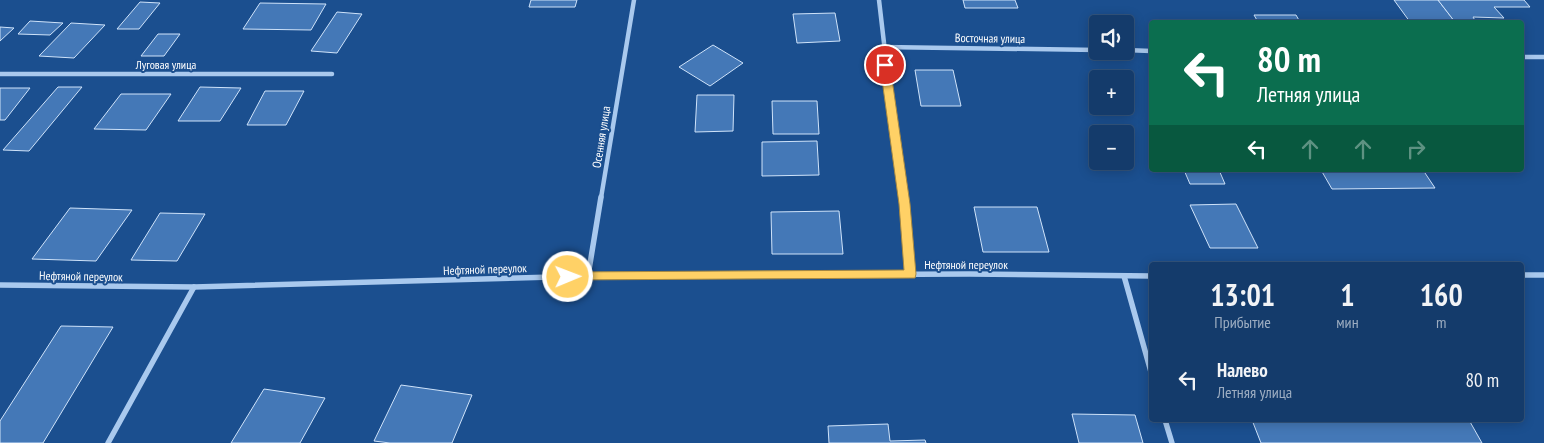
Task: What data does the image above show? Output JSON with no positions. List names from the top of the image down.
{
  "streets": {
    "street": [
      "Восточная улица",
      "Луговая улица",
      "Осенняя улица",
      "Нефтяной переулок"
    ]
  },
  "crossings": [
    ["Осенняя улица", "Нефтяной переулок"]
  ],
  "page": {
    "map_buttons": ["+", "−"],
    "turn": ["80 m", "Летняя улица"],
    "eta": [
      "13:01",
      "Прибытие",
      "1",
      "мин",
      "160",
      "m"
    ],
    "list": [
      {
        "name": "Налево",
        "note": "Летняя улица",
        "value": "80 m"
      }
    ]
  }
}
